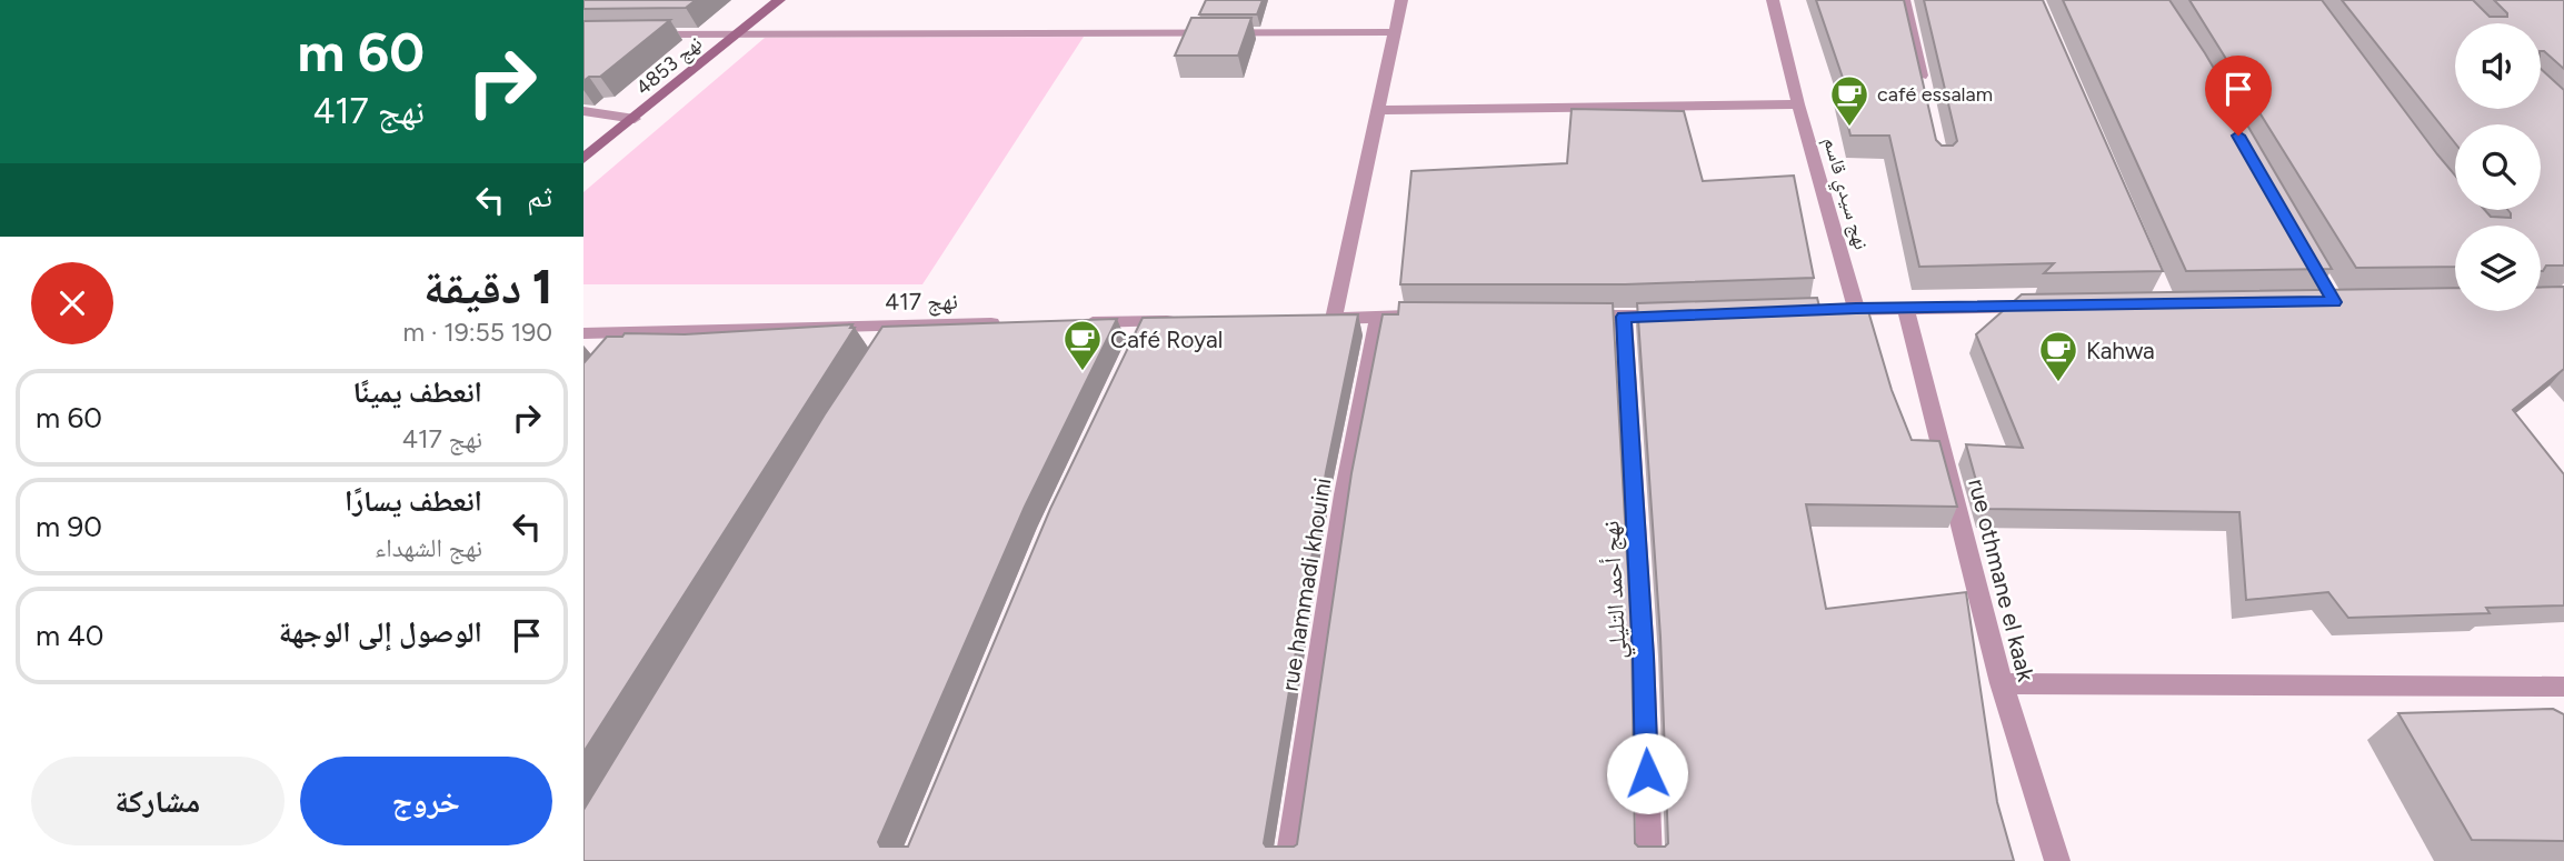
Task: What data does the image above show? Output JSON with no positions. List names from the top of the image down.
{
  "streets": {
    "street": [
      "نهج 4853",
      "نهج سيدي قاسم",
      "نهج 417",
      "rue othmane el kaak",
      "rue hammadi khouini",
      "نهج أحمد التليلي"
    ]
  },
  "places": {
    "cafe": ["café essalam", "Café Royal", "Kahwa"]
  },
  "page": {
    "turn": ["60 m", "نهج 417"],
    "then": "ثم",
    "heading": ["1 دقيقة", "190 m · 19:55"],
    "list": [
      {
        "name": "انعطف يمينًا",
        "note": "نهج 417",
        "value": "60 m"
      },
      {
        "name": "انعطف يسارًا",
        "note": "نهج الشهداء",
        "value": "90 m"
      },
      {
        "name": "الوصول إلى الوجهة",
        "value": "40 m"
      }
    ],
    "buttons": ["خروج", "مشاركة"]
  }
}
